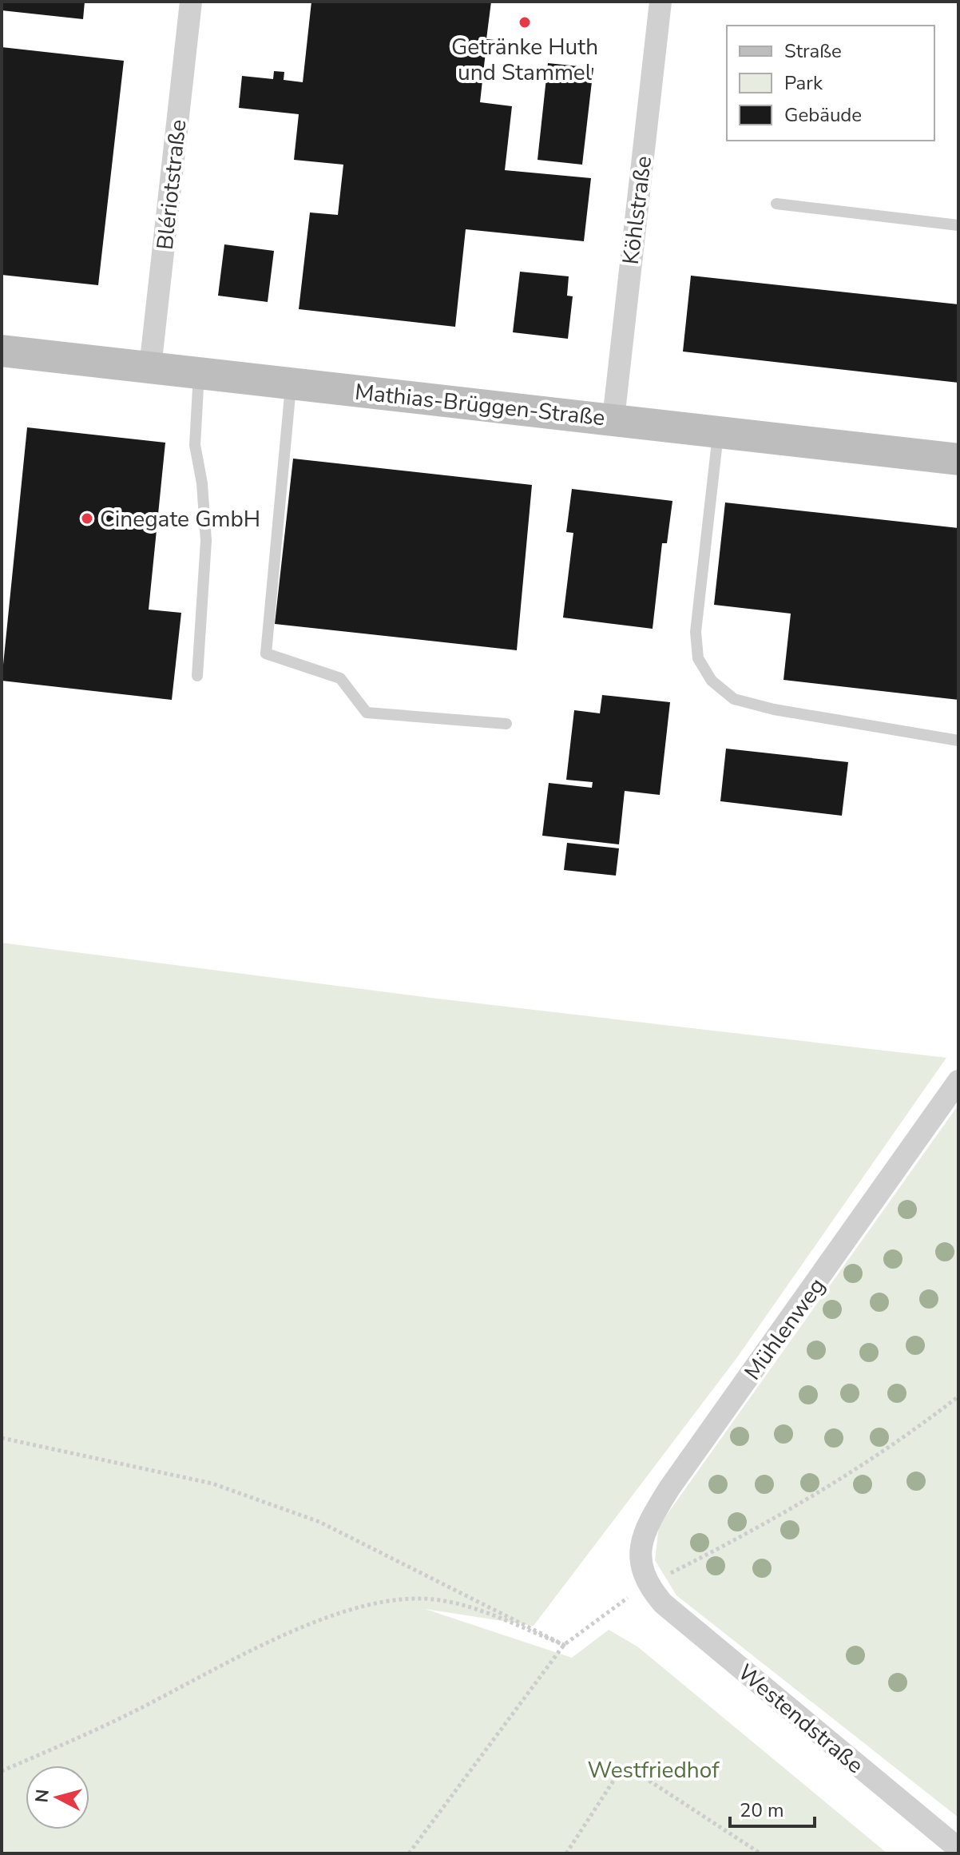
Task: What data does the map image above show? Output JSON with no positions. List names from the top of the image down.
{
  "streets": {
    "street": [
      "Blériotstraße",
      "Köhlstraße",
      "Mathias-Brüggen-Straße",
      "Mühlenweg",
      "Westendstraße"
    ]
  },
  "crossings": [
    ["Blériotstraße", "Mathias-Brüggen-Straße"],
    ["Köhlstraße", "Mathias-Brüggen-Straße"],
    ["Mühlenweg", "Westendstraße"]
  ],
  "parks": ["Westfriedhof"],
  "places": ["Getränke Huth und Stammel", "Cinegate GmbH"],
  "legend": ["Straße", "Park", "Gebäude"],
  "scale_bar": "20 m",
  "north": "left"
}
